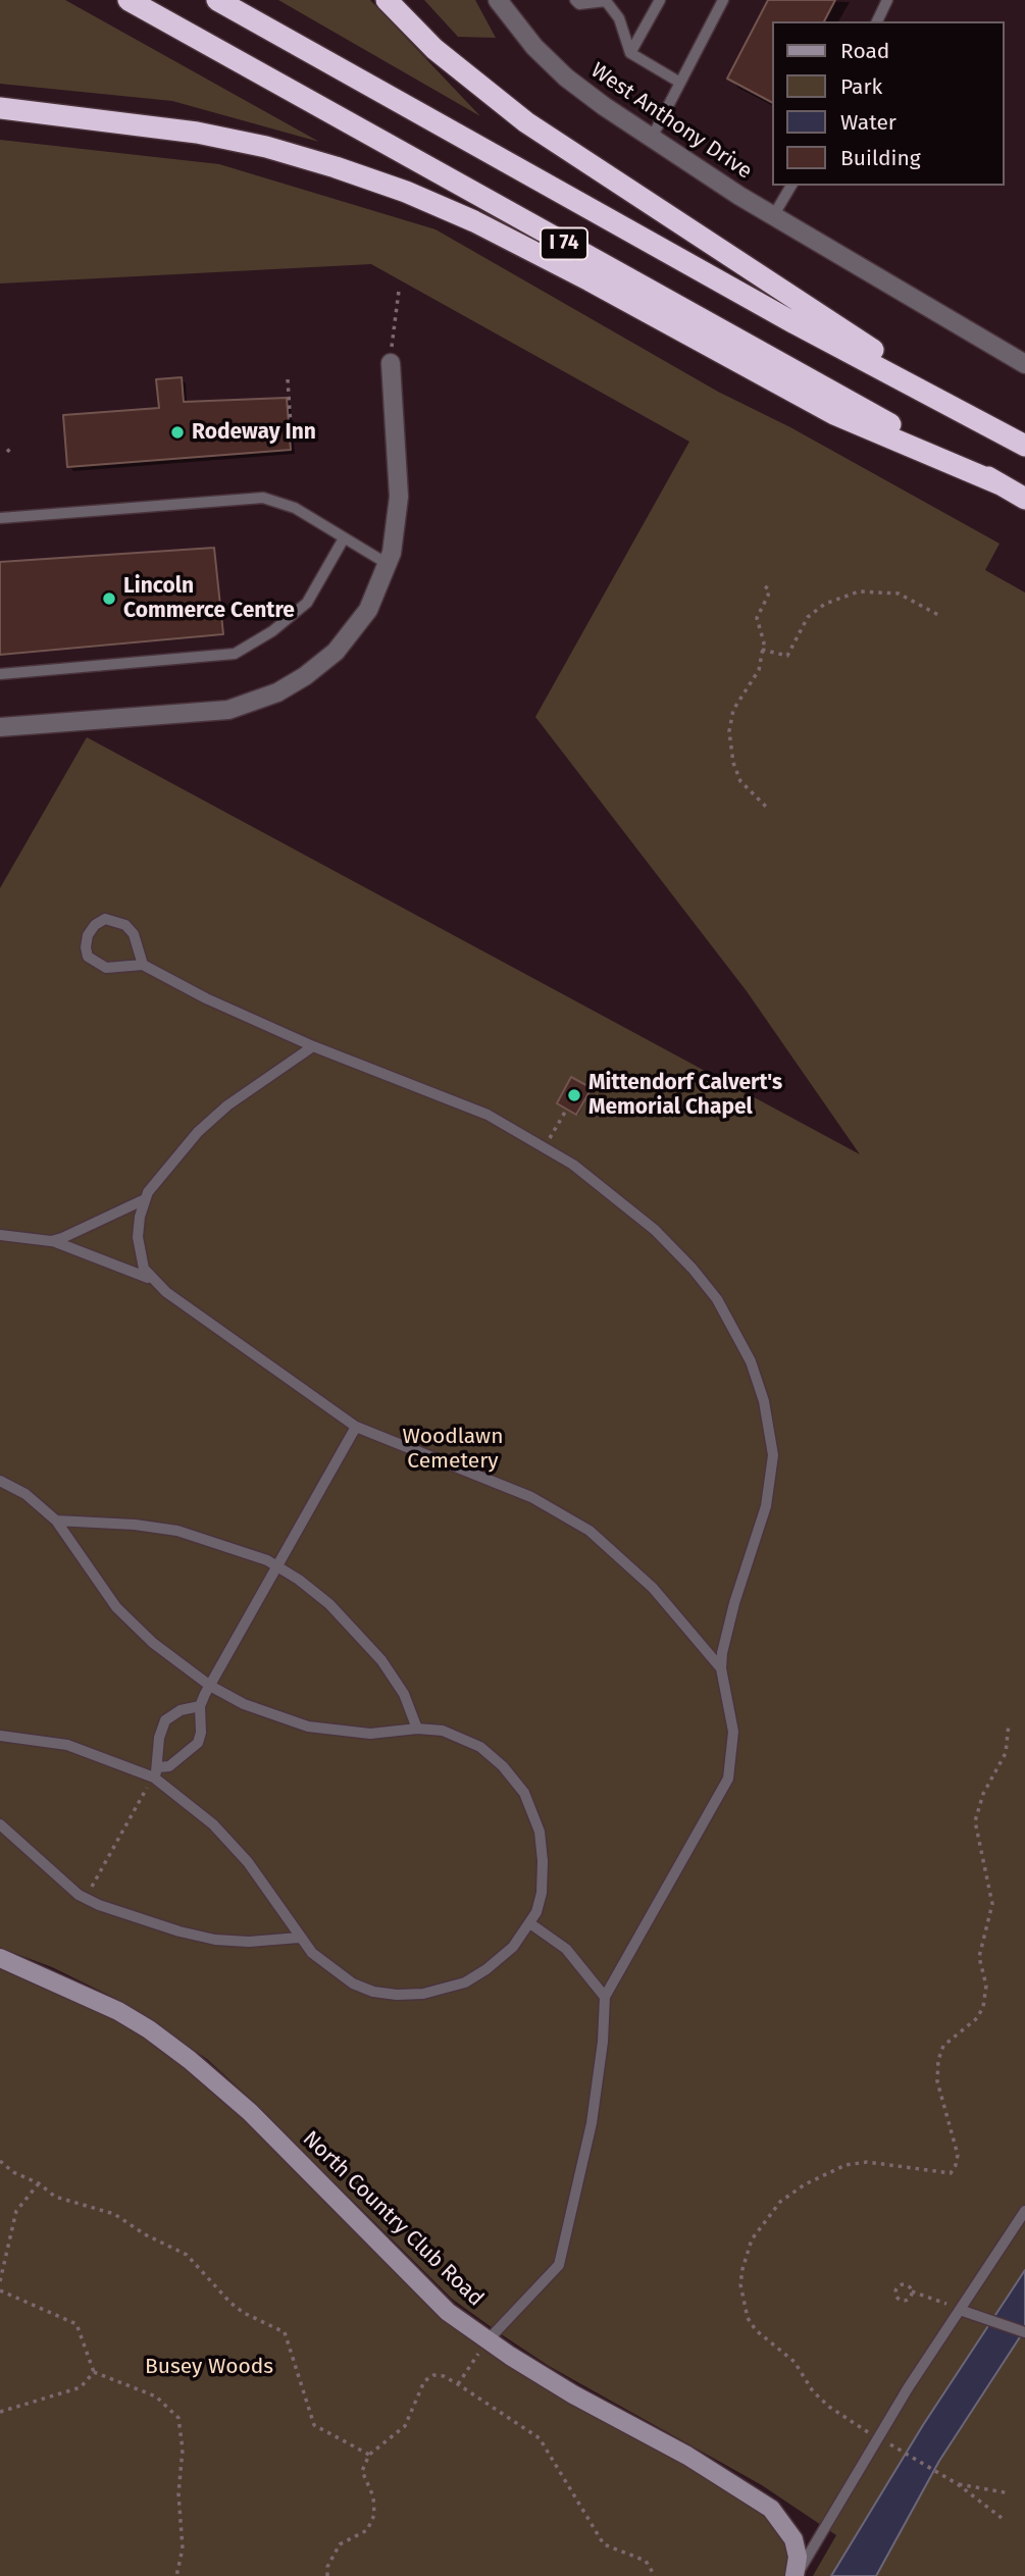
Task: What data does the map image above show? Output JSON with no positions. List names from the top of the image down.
{
  "streets": {
    "highway": ["I 74"],
    "street": ["West Anthony Drive", "North Country Club Road"]
  },
  "parks": ["Woodlawn Cemetery", "Busey Woods"],
  "places": ["Rodeway Inn", "Lincoln Commerce Centre", "Mittendorf Calvert's Memorial Chapel"],
  "legend": [
    "Road",
    "Park",
    "Water",
    "Building"
  ]
}
